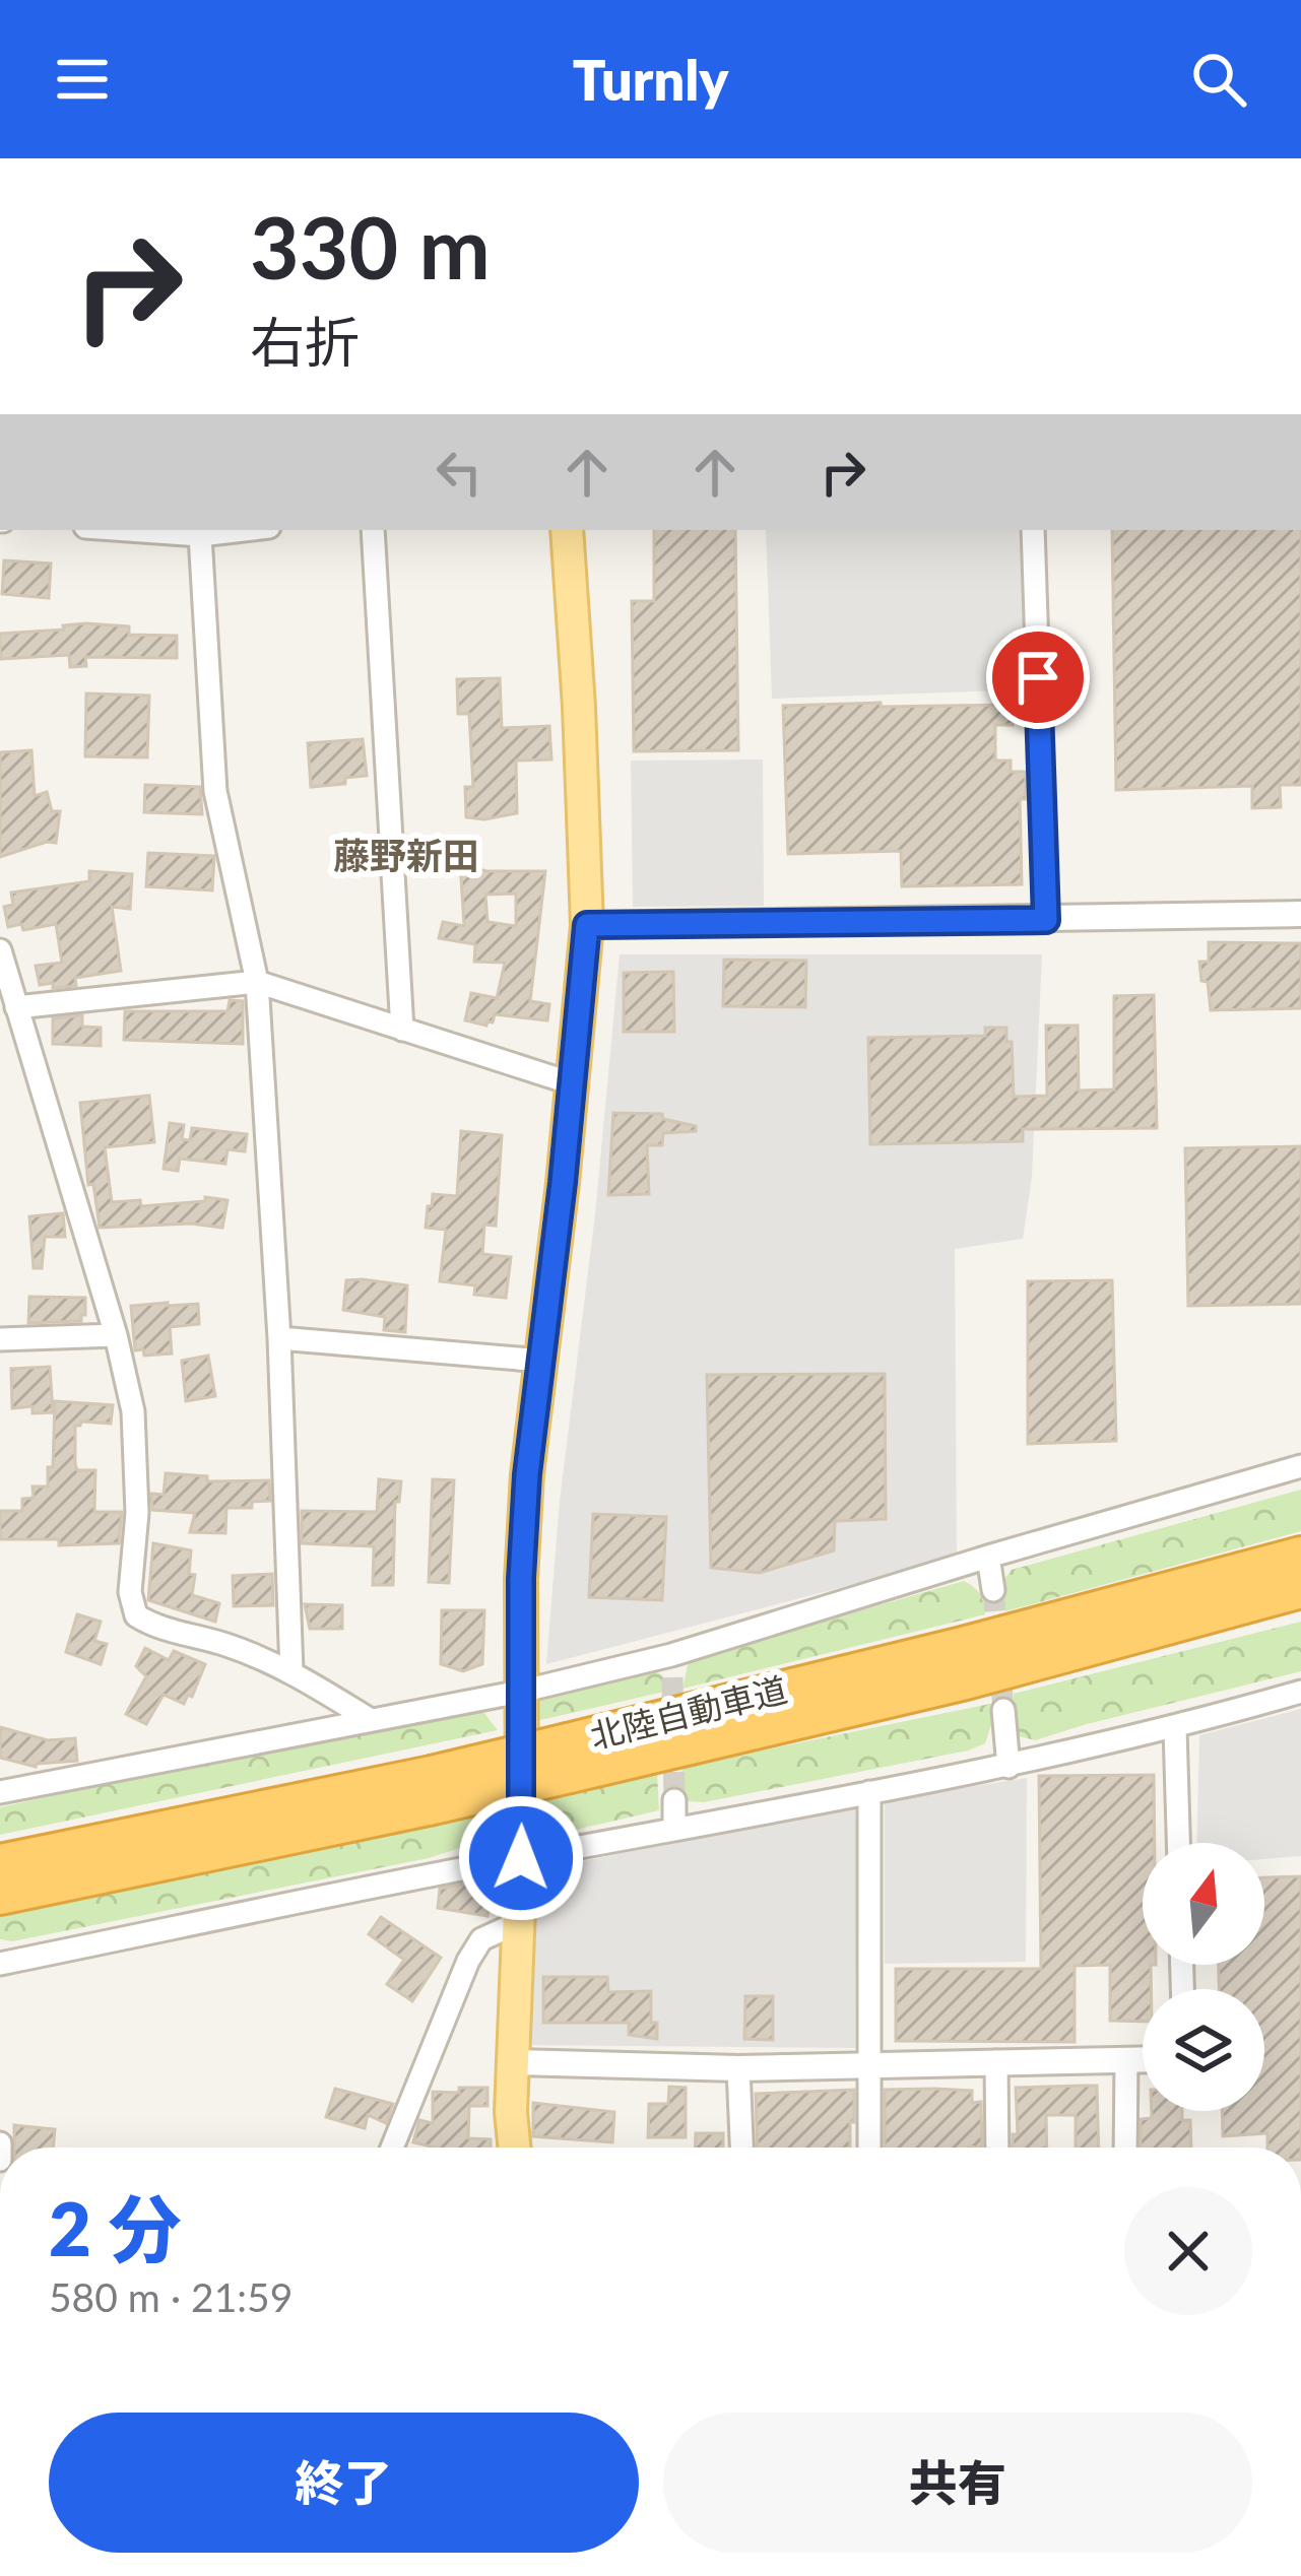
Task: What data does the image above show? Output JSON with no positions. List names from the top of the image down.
{
  "streets": {
    "highway": ["北陸自動車道"]
  },
  "districts": ["藤野新田"],
  "north": "top",
  "page": {
    "header": "Turnly",
    "turn": ["330 m", "右折"],
    "heading": ["2 分", "580 m · 21:59"],
    "buttons": ["終了", "共有"]
  }
}
